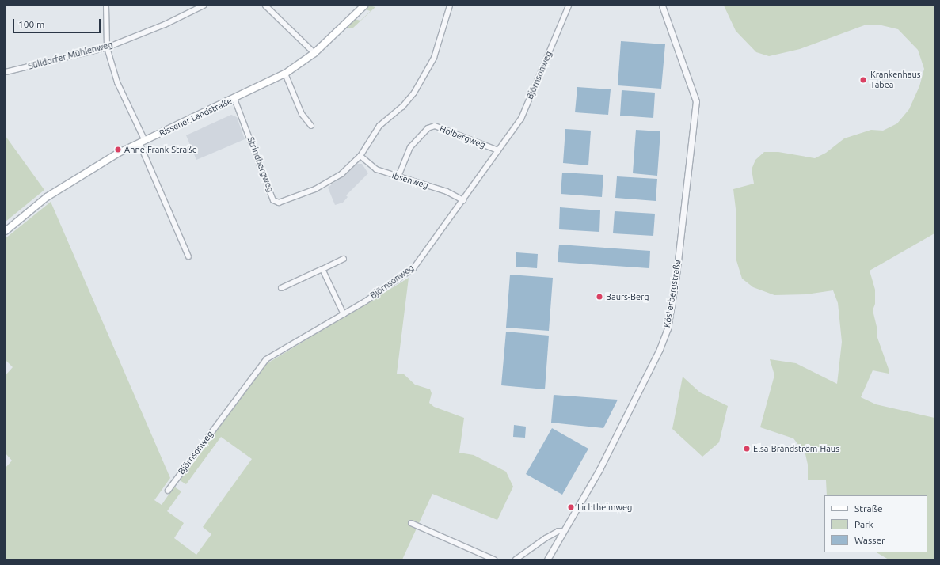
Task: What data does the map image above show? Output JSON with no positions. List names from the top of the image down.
{
  "streets": {
    "main road": ["Rissener Landstraße"],
    "street": [
      "Sülldorfer Mühlenweg",
      "Björnsonweg",
      "Holbergweg",
      "Strindbergweg",
      "Ibsenweg",
      "Kösterbergstraße"
    ]
  },
  "crossings": [
    ["Björnsonweg", "Holbergweg"],
    ["Björnsonweg", "Ibsenweg"],
    ["Rissener Landstraße", "Strindbergweg"],
    ["Holbergweg", "Ibsenweg"],
    ["Strindbergweg", "Ibsenweg"]
  ],
  "places": [
    "Krankenhaus Tabea",
    "Anne-Frank-Straße",
    "Baurs-Berg",
    "Elsa-Brändström-Haus",
    "Lichtheimweg"
  ],
  "legend": ["Straße", "Park", "Wasser"],
  "scale_bar": "100 m"
}
